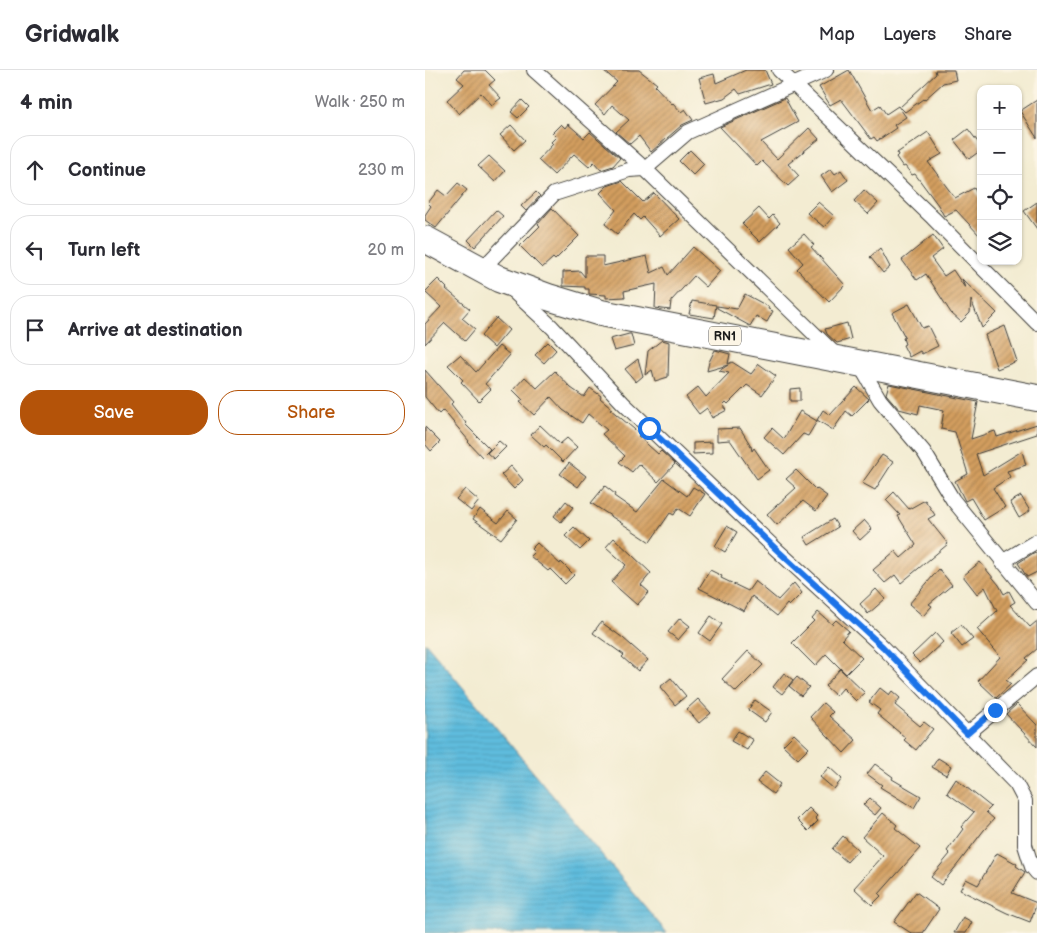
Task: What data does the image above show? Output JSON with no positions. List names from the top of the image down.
{
  "streets": {
    "highway": ["RN1"]
  },
  "page": {
    "header": "Gridwalk",
    "nav": ["Map", "Layers", "Share"],
    "heading": ["4 min", "Walk · 250 m"],
    "map_buttons": ["+", "−"],
    "list": [
      ["Continue", "230 m"],
      ["Turn left", "20 m"],
      "Arrive at destination"
    ],
    "buttons": ["Save", "Share"]
  }
}
